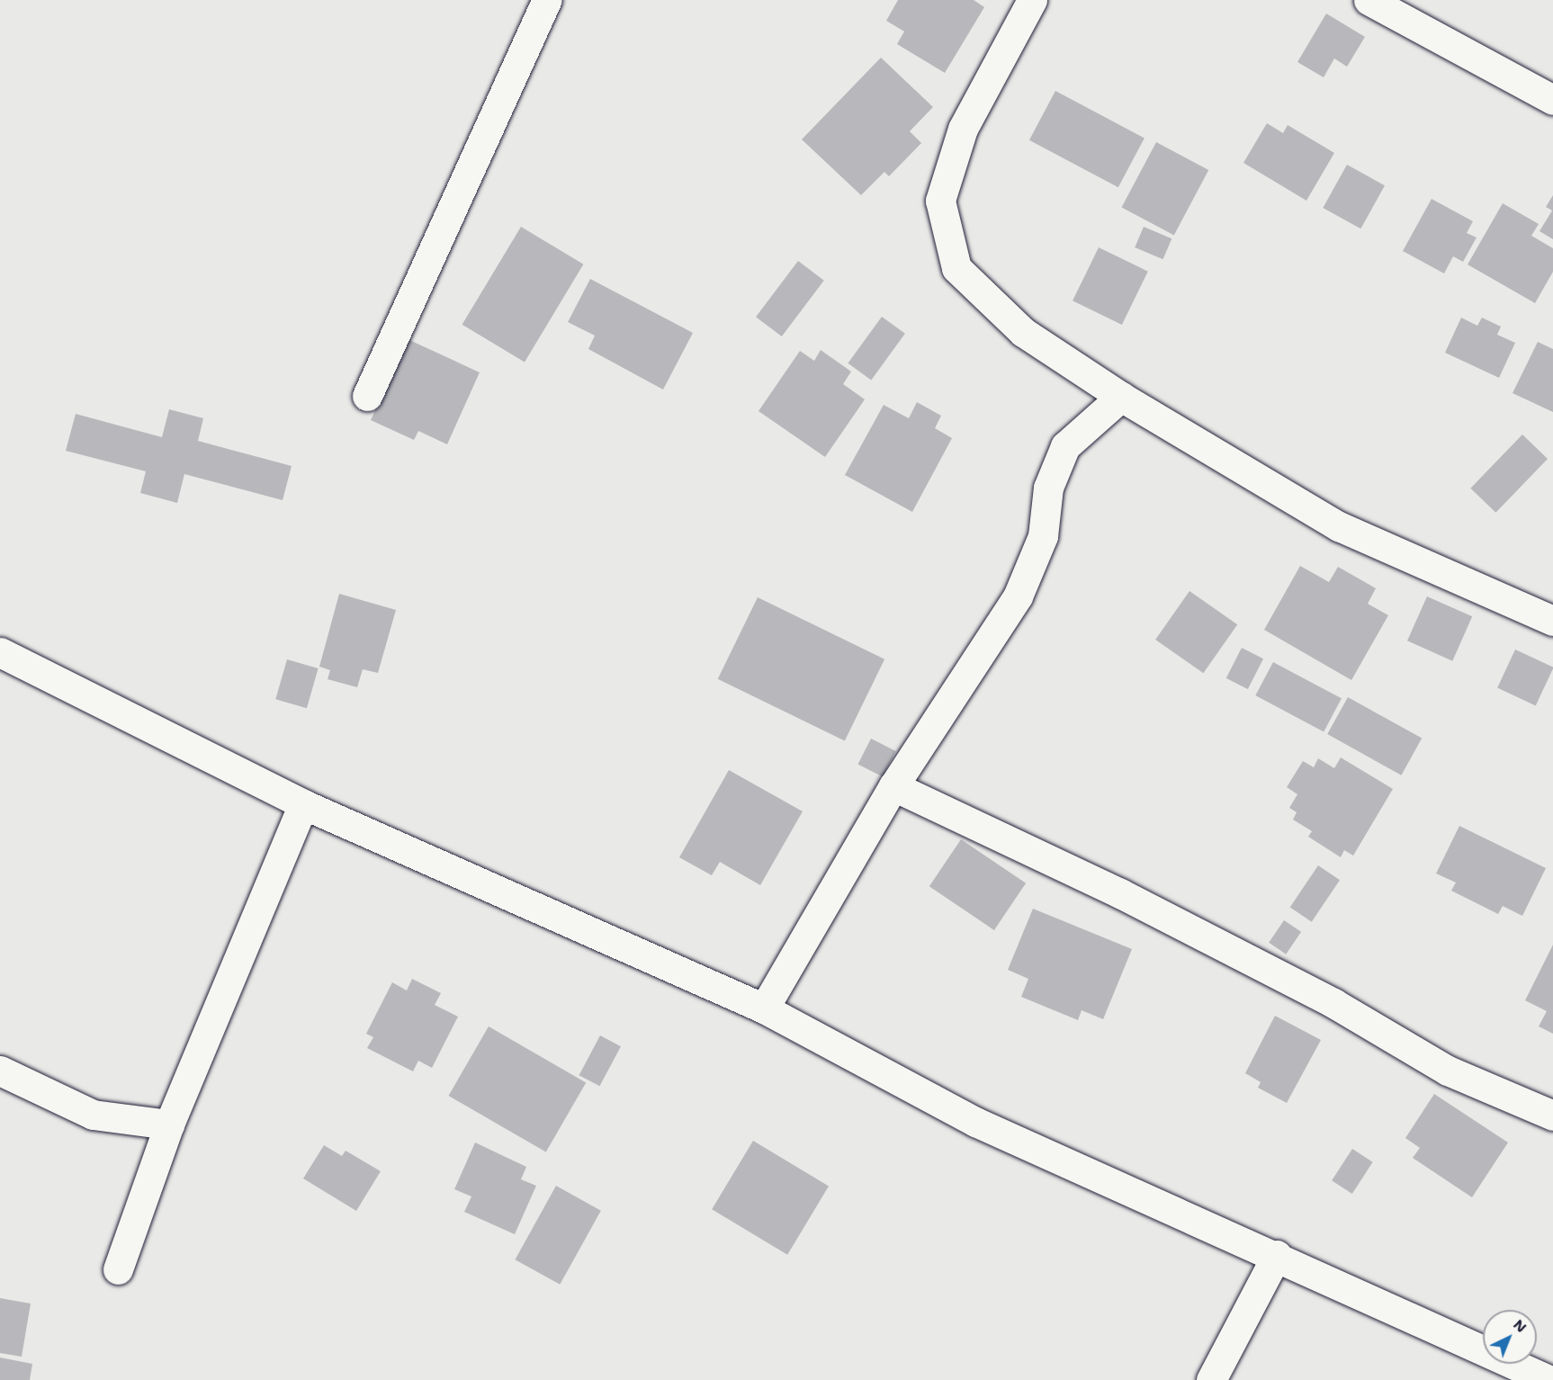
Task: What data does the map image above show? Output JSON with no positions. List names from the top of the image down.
{
  "north": "top right"
}
